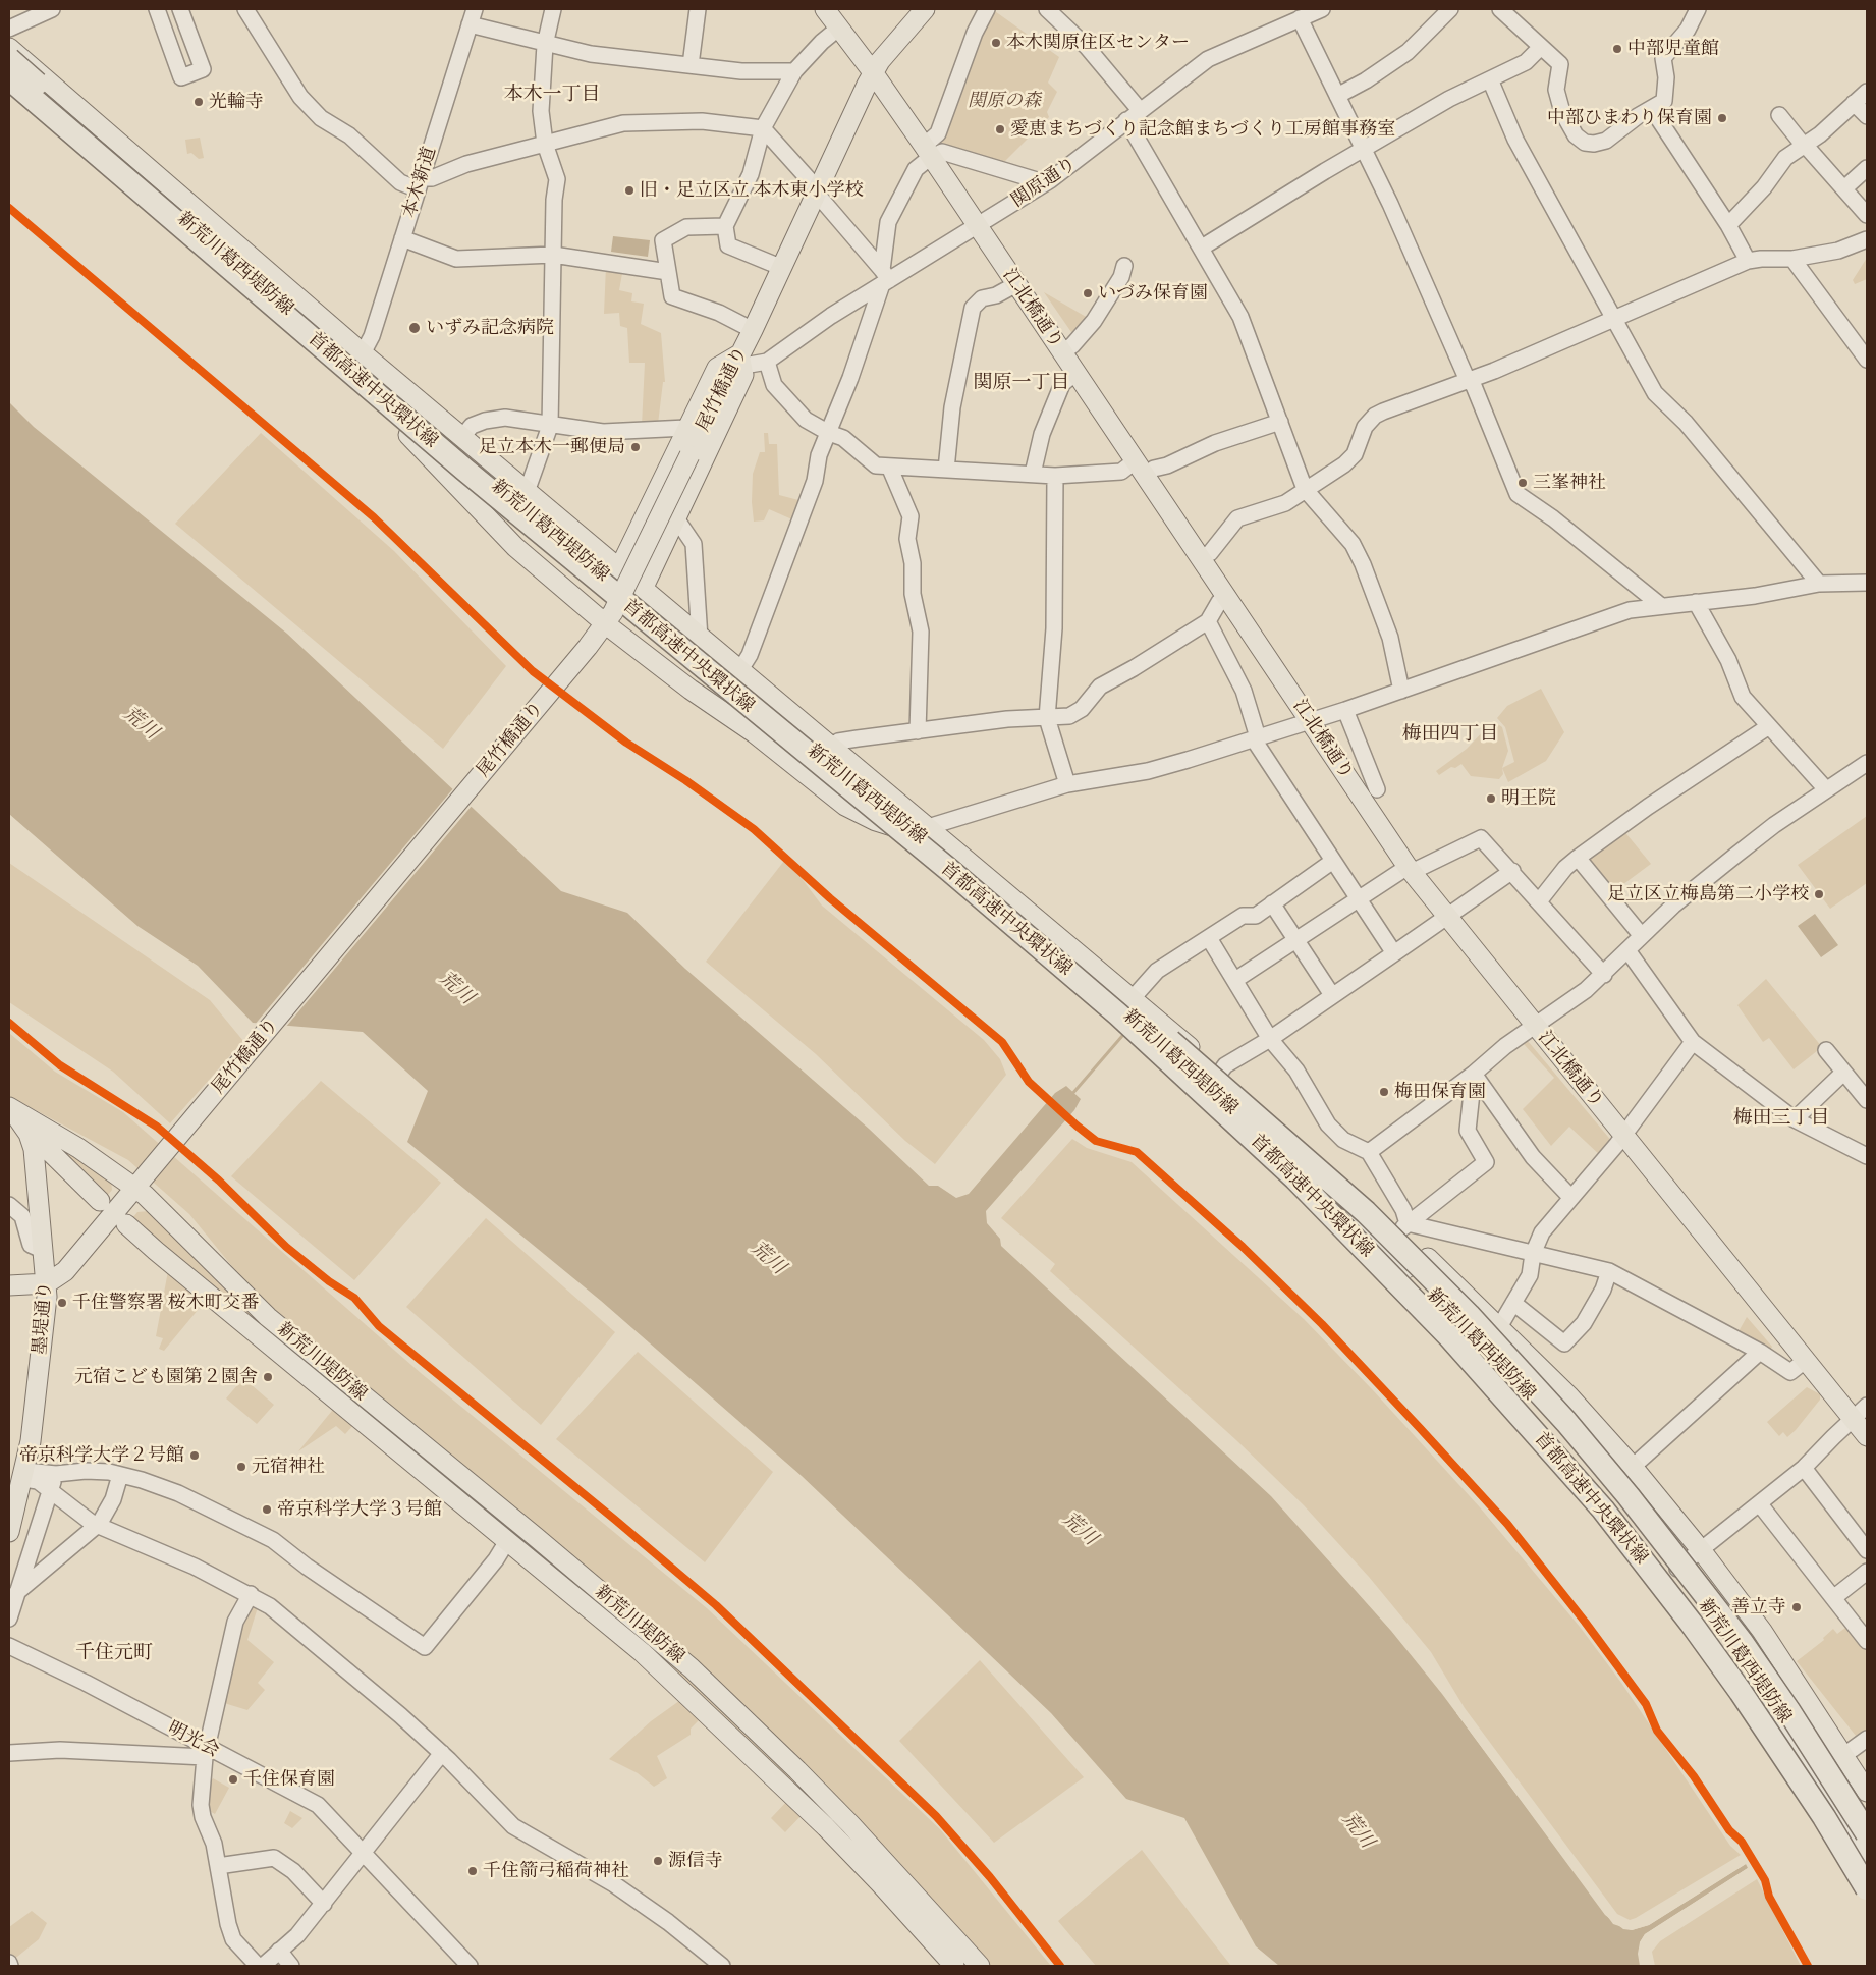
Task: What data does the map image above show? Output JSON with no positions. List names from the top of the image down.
{
  "streets": {
    "highway": ["首都高速中央環状線"],
    "main road": [
      "新荒川葛西堤防線",
      "江北橋通り",
      "尾竹橋通り",
      "墨堤通り",
      "新荒川堤防線"
    ],
    "street": ["本木新道", "関原通り", "明光会"]
  },
  "crossings": [
    ["本木新道", "新荒川葛西堤防線"],
    ["関原通り", "江北橋通り"],
    ["江北橋通り", "尾竹橋通り"],
    ["尾竹橋通り", "墨堤通り"],
    ["尾竹橋通り", "新荒川堤防線"],
    ["墨堤通り", "新荒川堤防線"]
  ],
  "districts": [
    "本木一丁目",
    "関原一丁目",
    "梅田四丁目",
    "梅田三丁目",
    "千住元町"
  ],
  "water": ["荒川"],
  "parks": ["関原の森"],
  "places": [
    "本木関原住区センター",
    "中部児童館",
    "光輪寺",
    "中部ひまわり保育園",
    "愛恵まちづくり記念館まちづくり工房館事務室",
    "旧・足立区立 本木東小学校",
    "いづみ保育園",
    "いずみ記念病院",
    "足立本木一郵便局",
    "三峯神社",
    "明王院",
    "足立区立梅島第二小学校",
    "梅田保育園",
    "千住警察署 桜木町交番",
    "元宿こども園第２園舎",
    "帝京科学大学２号館",
    "元宿神社",
    "帝京科学大学３号館",
    "善立寺",
    "千住保育園",
    "源信寺",
    "千住箭弓稲荷神社"
  ]
}
